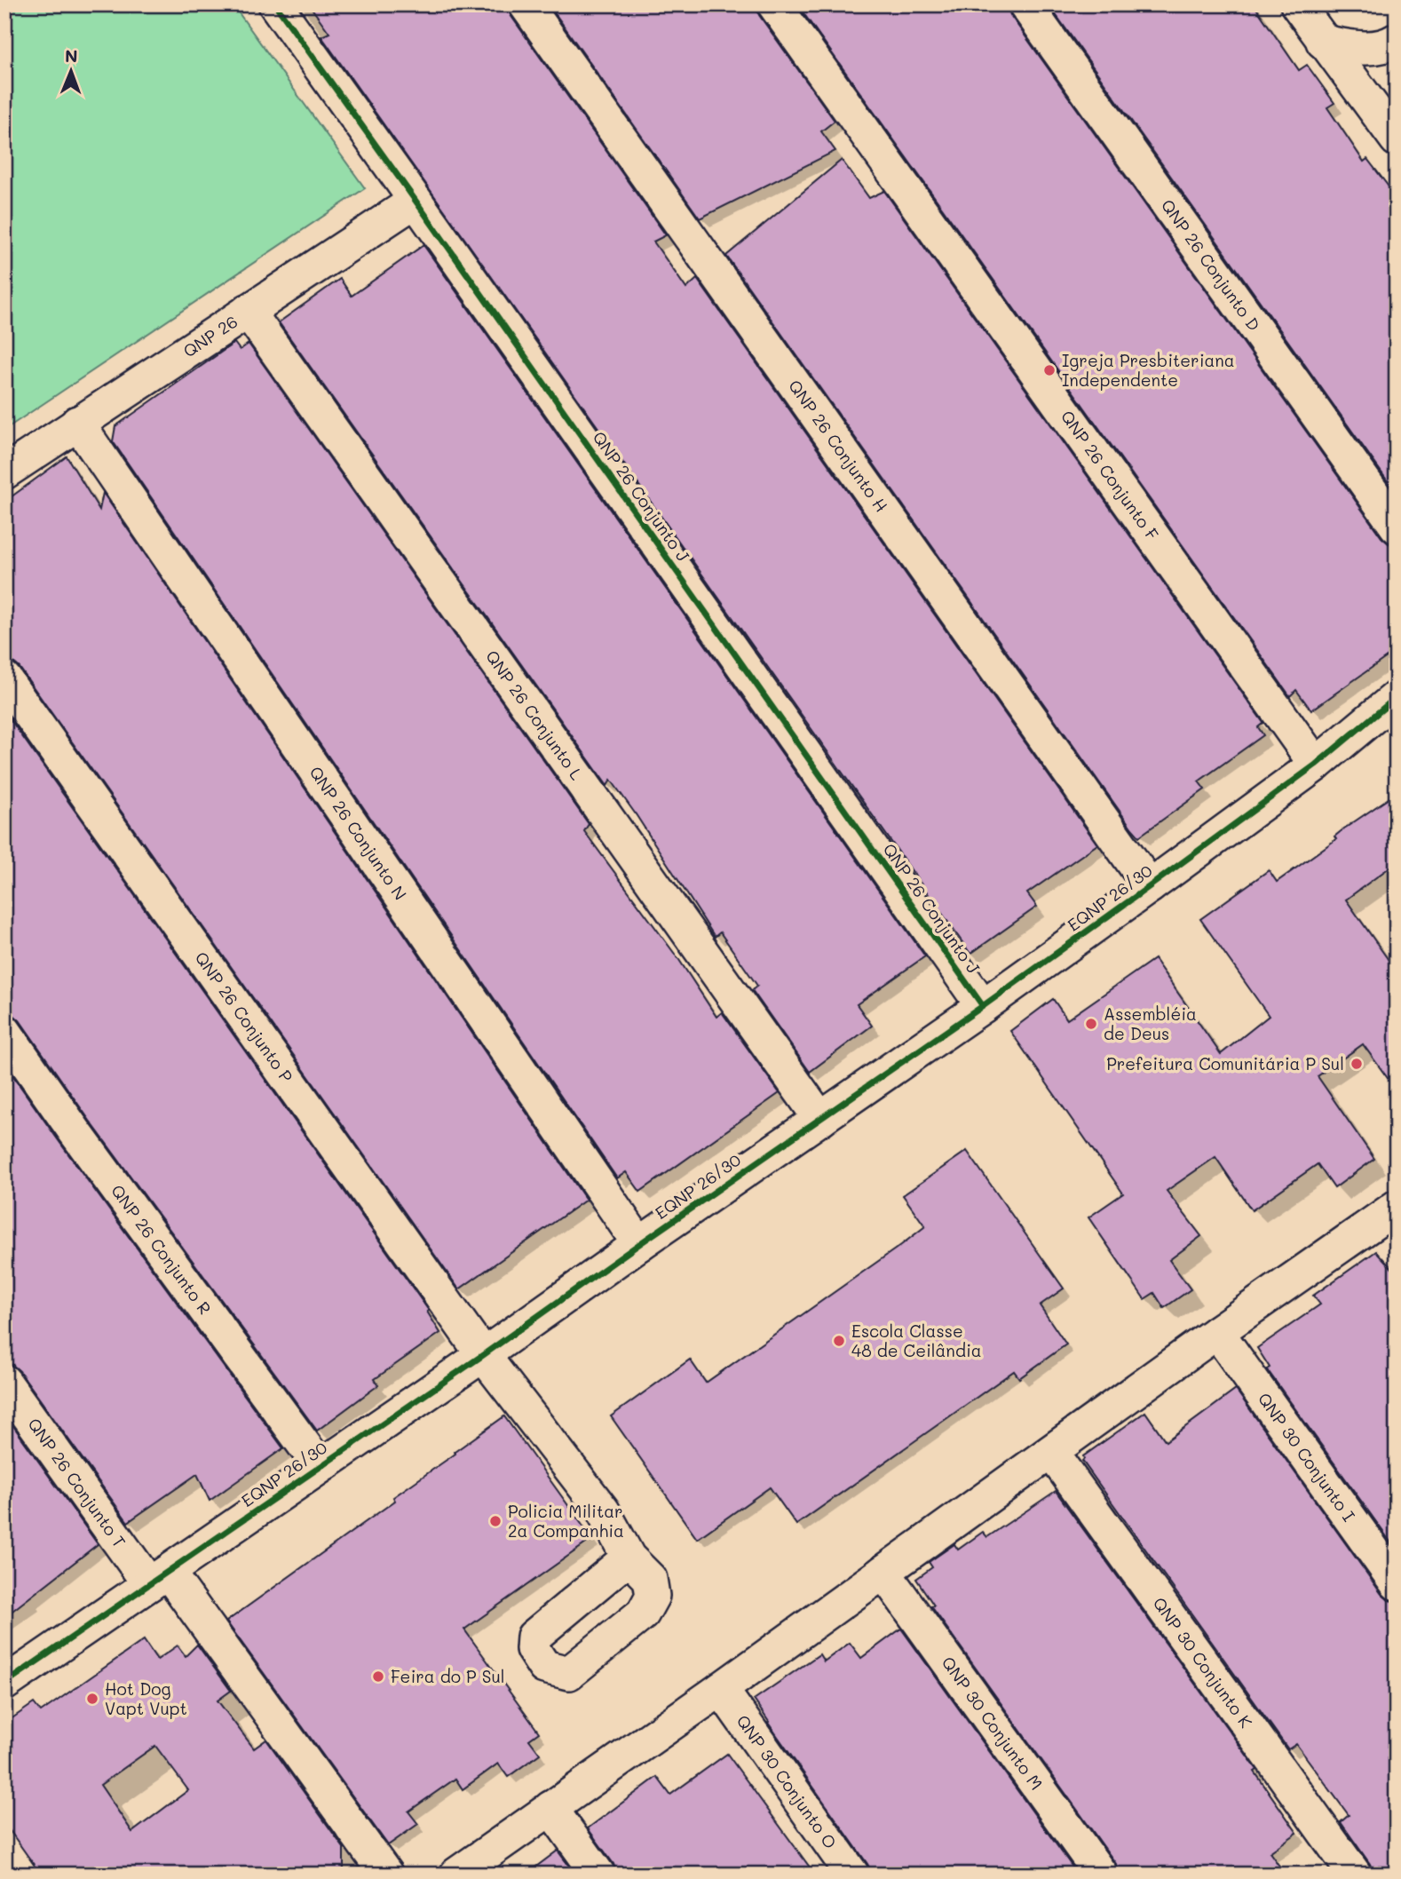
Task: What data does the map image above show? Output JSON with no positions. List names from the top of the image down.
{
  "streets": {
    "street": [
      "QNP 26 Conjunto D",
      "QNP 26",
      "QNP 26 Conjunto H",
      "QNP 26 Conjunto F",
      "QNP 26 Conjunto J",
      "QNP 26 Conjunto L",
      "QNP 26 Conjunto N",
      "EQNP 26/30",
      "QNP 26 Conjunto P",
      "QNP 26 Conjunto R",
      "QNP 30 Conjunto I",
      "QNP 26 Conjunto T",
      "QNP 30 Conjunto K",
      "QNP 30 Conjunto M",
      "QNP 30 Conjunto O"
    ]
  },
  "crossings": [
    ["QNP 26", "QNP 26 Conjunto J"],
    ["QNP 26", "QNP 26 Conjunto L"],
    ["QNP 26", "QNP 26 Conjunto N"],
    ["QNP 26 Conjunto H", "EQNP 26/30"],
    ["QNP 26 Conjunto F", "EQNP 26/30"],
    ["QNP 26 Conjunto J", "EQNP 26/30"],
    ["QNP 26 Conjunto L", "EQNP 26/30"],
    ["QNP 26 Conjunto N", "EQNP 26/30"],
    ["EQNP 26/30", "QNP 26 Conjunto P"],
    ["EQNP 26/30", "QNP 26 Conjunto R"],
    ["EQNP 26/30", "QNP 26 Conjunto T"]
  ],
  "places": [
    "Igreja Presbiteriana Independente",
    "Assembléia de Deus",
    "Prefeitura Comunitária P Sul",
    "Escola Classe 48 de Ceilândia",
    "Policia Militar 2a Companhia",
    "Feira do P Sul",
    "Hot Dog Vapt Vupt"
  ],
  "north": "top"
}
